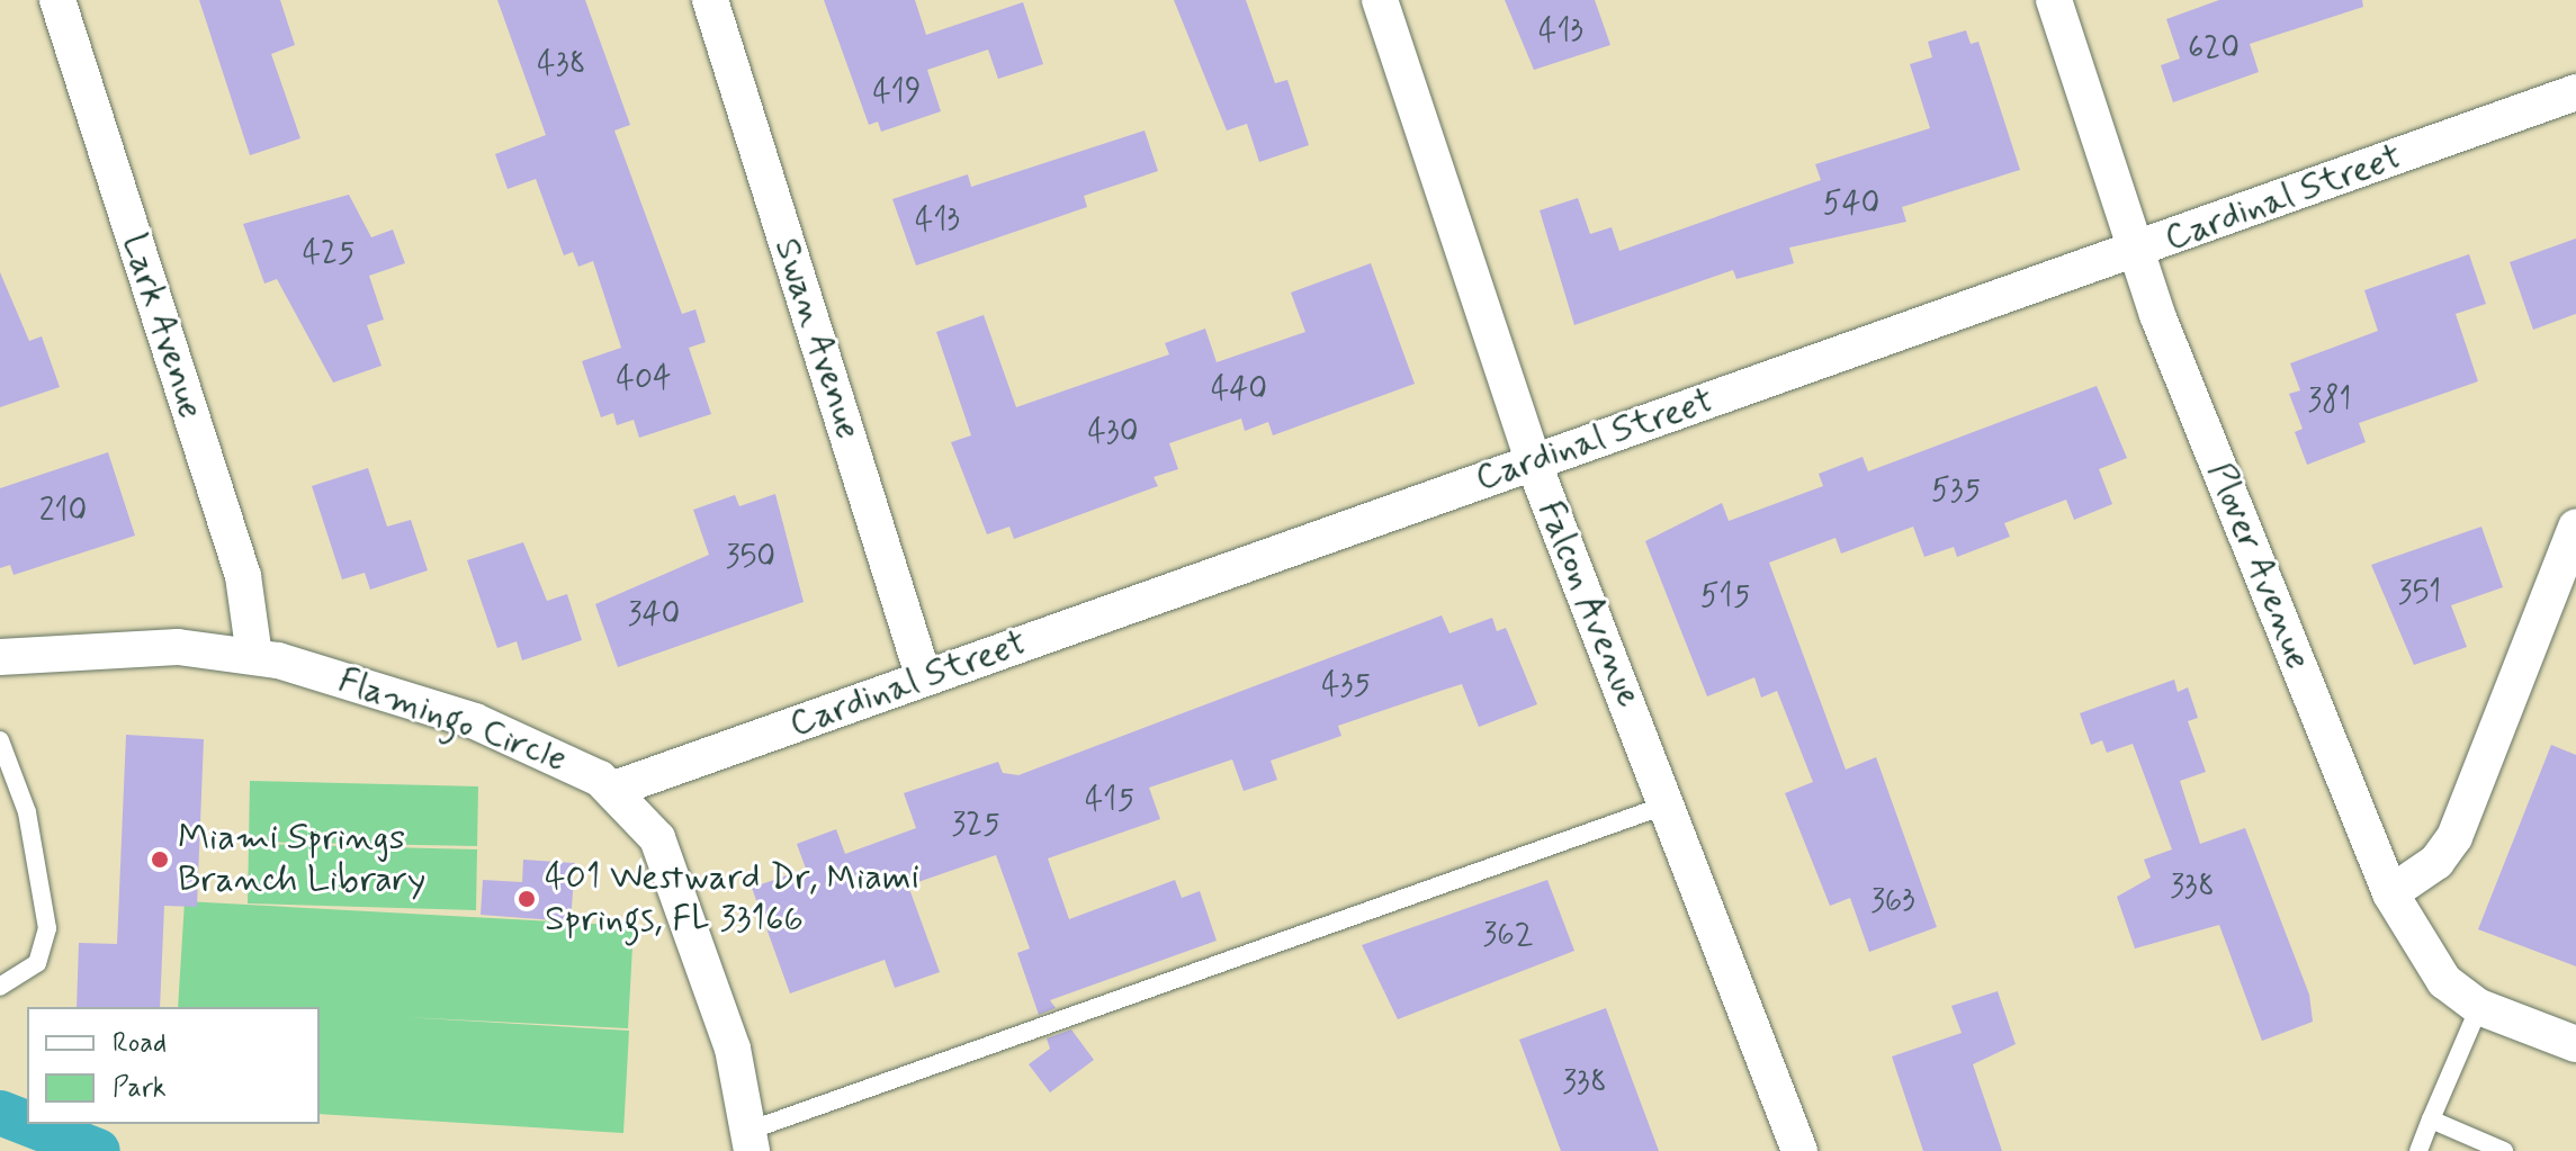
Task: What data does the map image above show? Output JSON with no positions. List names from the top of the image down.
{
  "streets": {
    "street": [
      "Cardinal Street",
      "Lark Avenue",
      "Swan Avenue",
      "Plover Avenue",
      "Falcon Avenue",
      "Flamingo Circle"
    ]
  },
  "crossings": [
    ["Cardinal Street", "Swan Avenue"],
    ["Cardinal Street", "Plover Avenue"],
    ["Cardinal Street", "Falcon Avenue"],
    ["Cardinal Street", "Flamingo Circle"],
    ["Lark Avenue", "Flamingo Circle"]
  ],
  "places": ["Miami Springs Branch Library", "401 Westward Dr, Miami Springs, FL 33166"],
  "house_numbers": [
    "413",
    "620",
    "438",
    "419",
    "540",
    "413",
    "425",
    "404",
    "440",
    "381",
    "430",
    "535",
    "210",
    "350",
    "351",
    "515",
    "340",
    "435",
    "415",
    "325",
    "338",
    "363",
    "362",
    "338"
  ],
  "legend": ["Road", "Park"]
}
